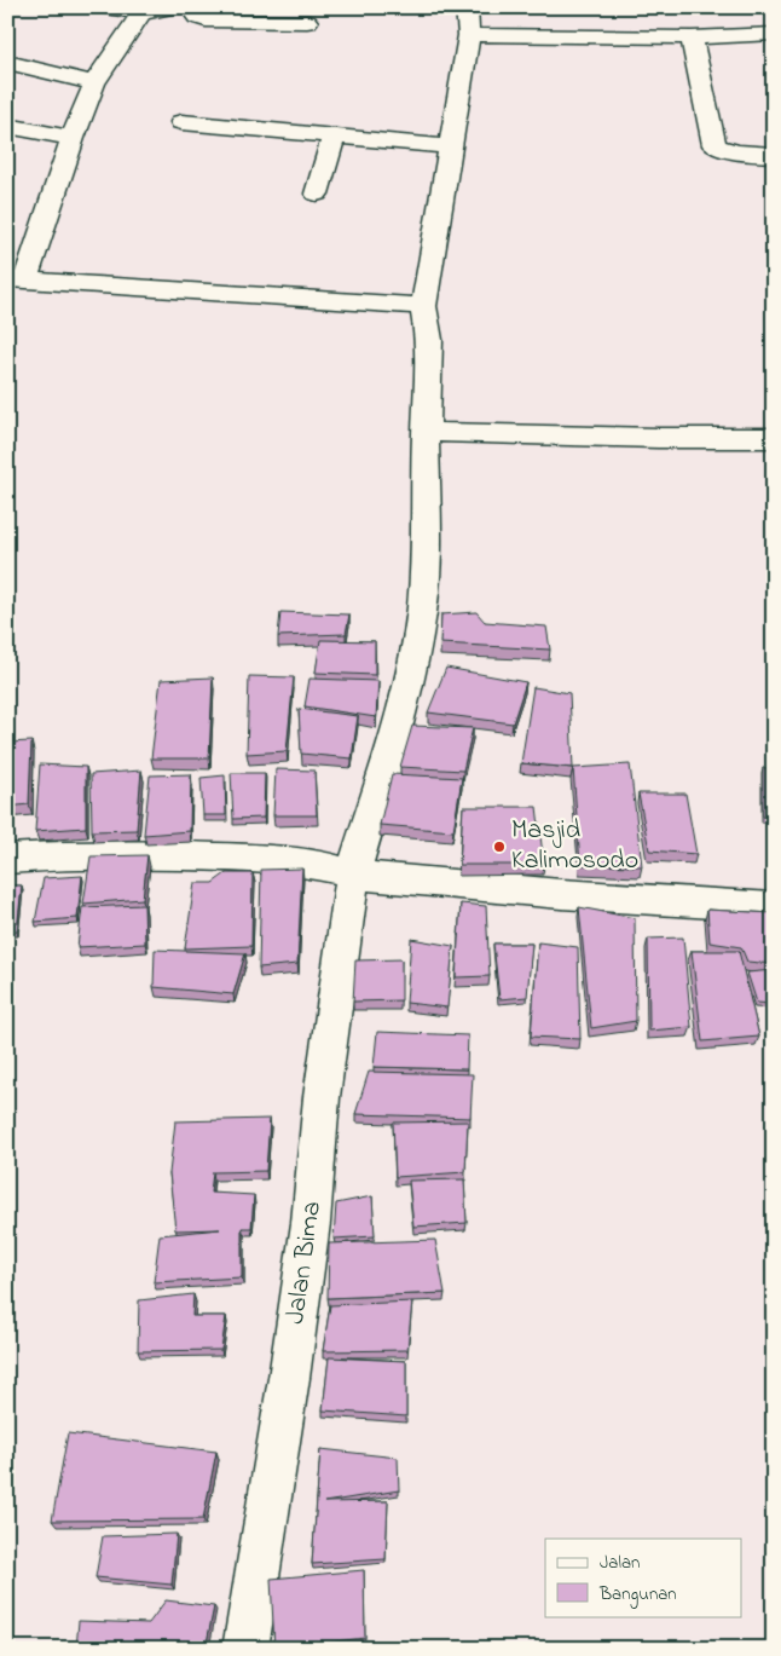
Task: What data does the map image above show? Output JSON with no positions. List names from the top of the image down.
{
  "streets": {
    "street": ["Jalan Bima"]
  },
  "places": ["Masjid Kalimosodo"],
  "legend": ["Jalan", "Bangunan"]
}
